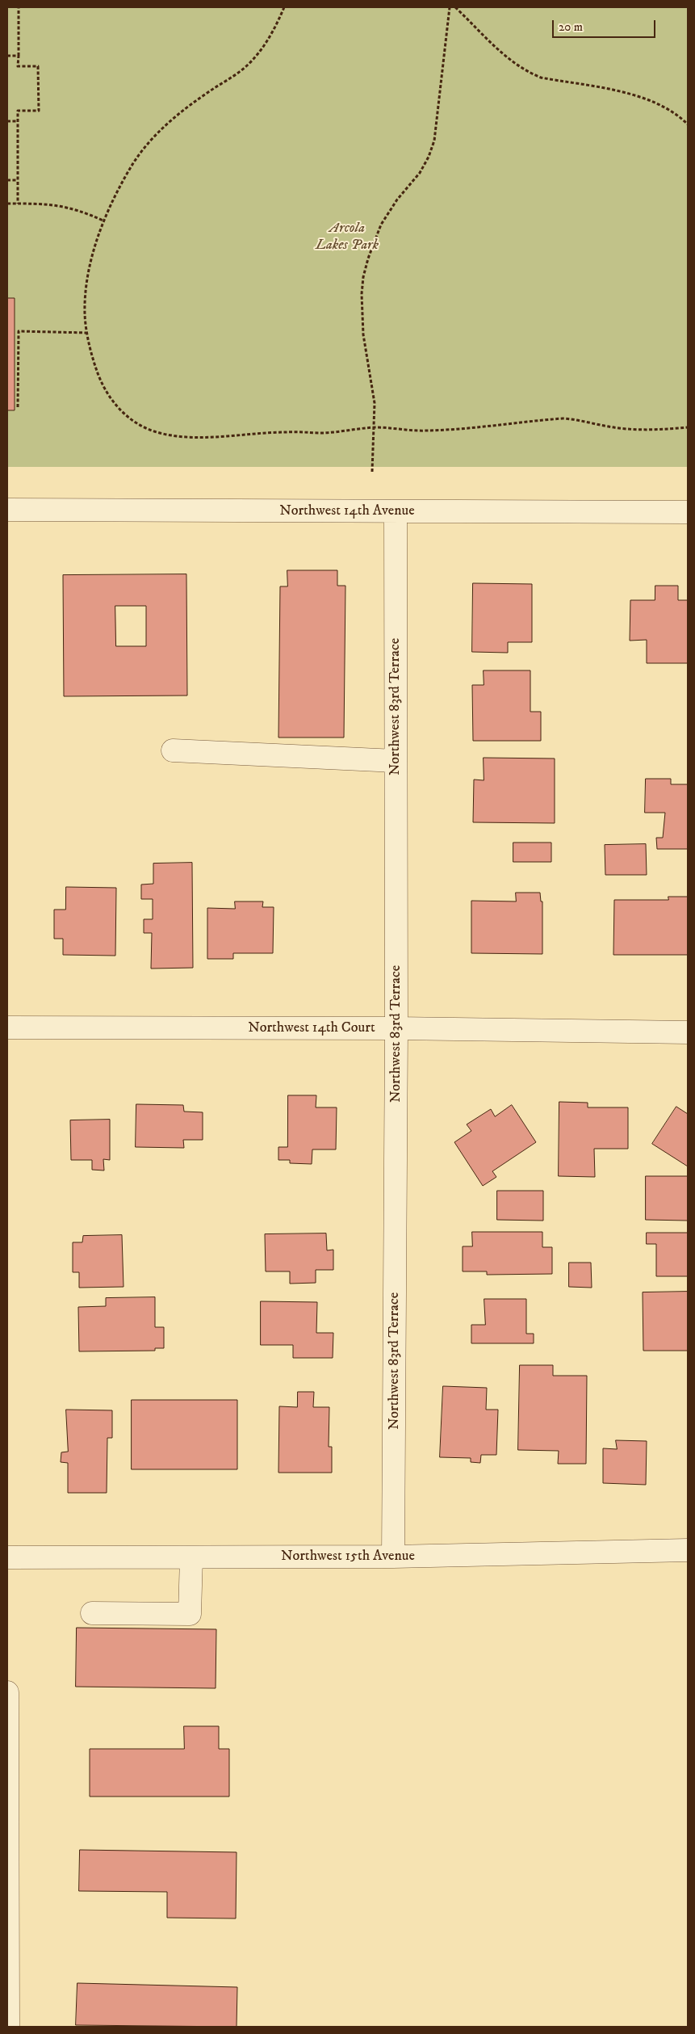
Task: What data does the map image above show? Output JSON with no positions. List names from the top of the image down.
{
  "streets": {
    "street": [
      "Northwest 14th Avenue",
      "Northwest 83rd Terrace",
      "Northwest 14th Court",
      "Northwest 15th Avenue"
    ]
  },
  "crossings": [
    ["Northwest 14th Avenue", "Northwest 83rd Terrace"],
    ["Northwest 83rd Terrace", "Northwest 14th Court"],
    ["Northwest 83rd Terrace", "Northwest 15th Avenue"]
  ],
  "parks": ["Arcola Lakes Park"],
  "scale_bar": "20 m"
}
